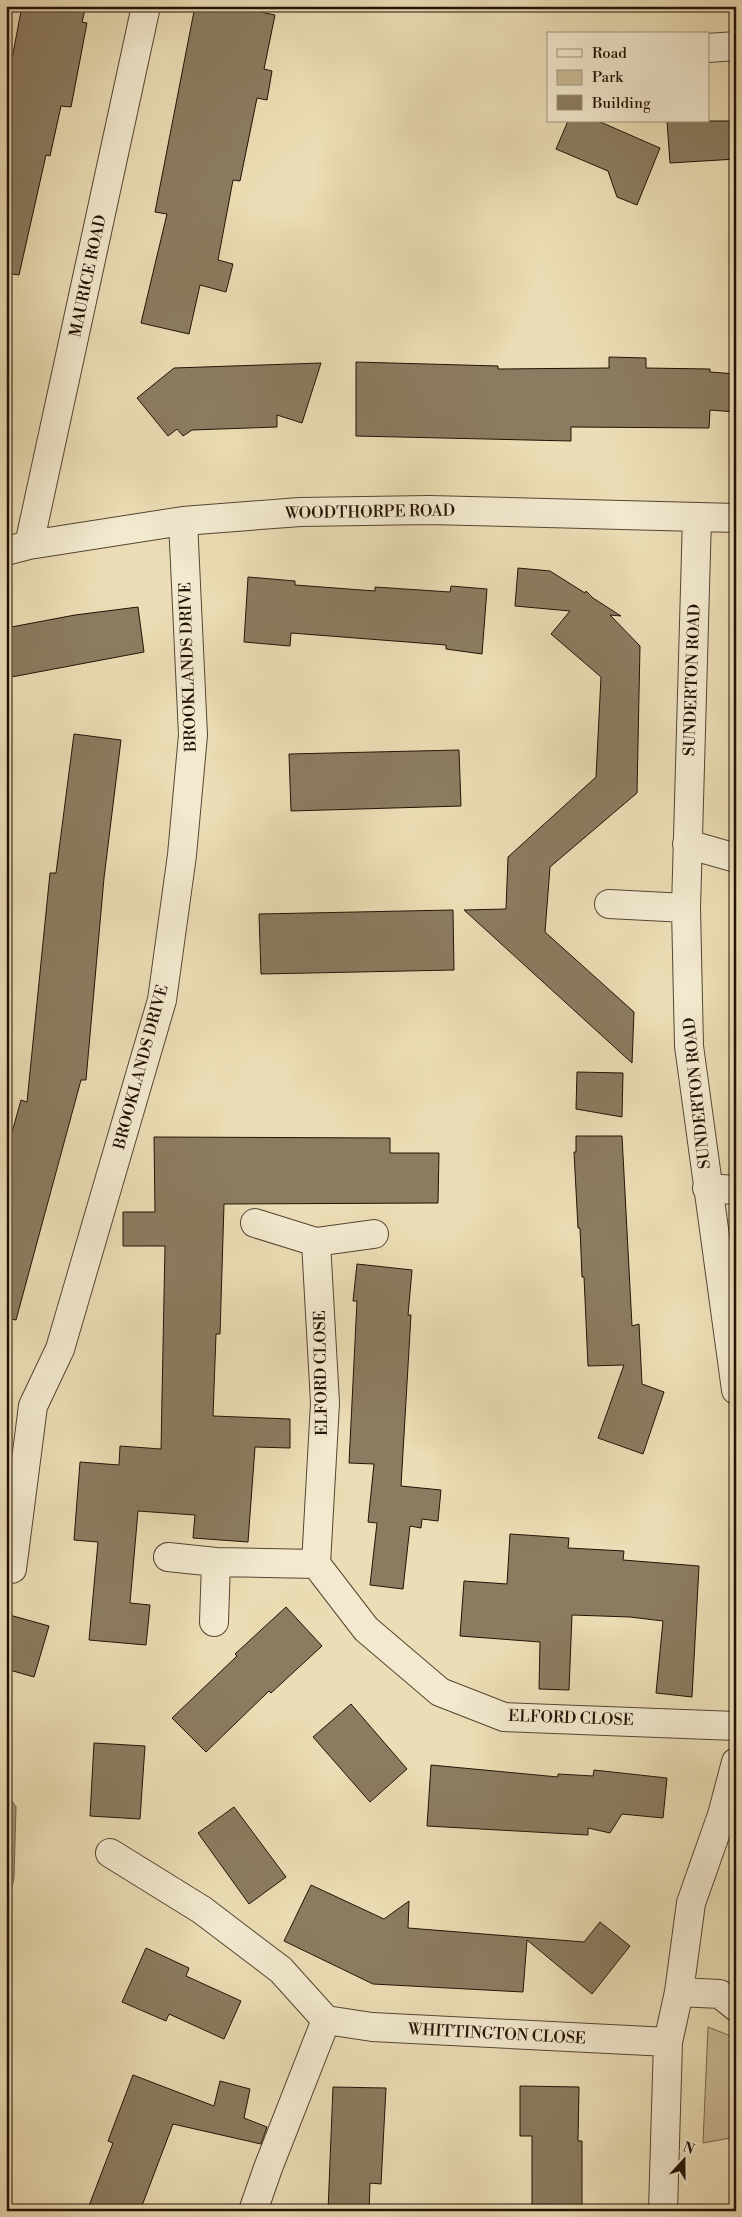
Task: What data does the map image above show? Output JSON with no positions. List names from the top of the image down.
{
  "streets": {
    "street": [
      "MAURICE ROAD",
      "WOODTHORPE ROAD",
      "BROOKLANDS DRIVE",
      "SUNDERTON ROAD",
      "ELFORD CLOSE",
      "WHITTINGTON CLOSE"
    ]
  },
  "crossings": [
    ["MAURICE ROAD", "WOODTHORPE ROAD"],
    ["WOODTHORPE ROAD", "BROOKLANDS DRIVE"],
    ["WOODTHORPE ROAD", "SUNDERTON ROAD"]
  ],
  "legend": ["Road", "Park", "Building"],
  "north": "top"
}
